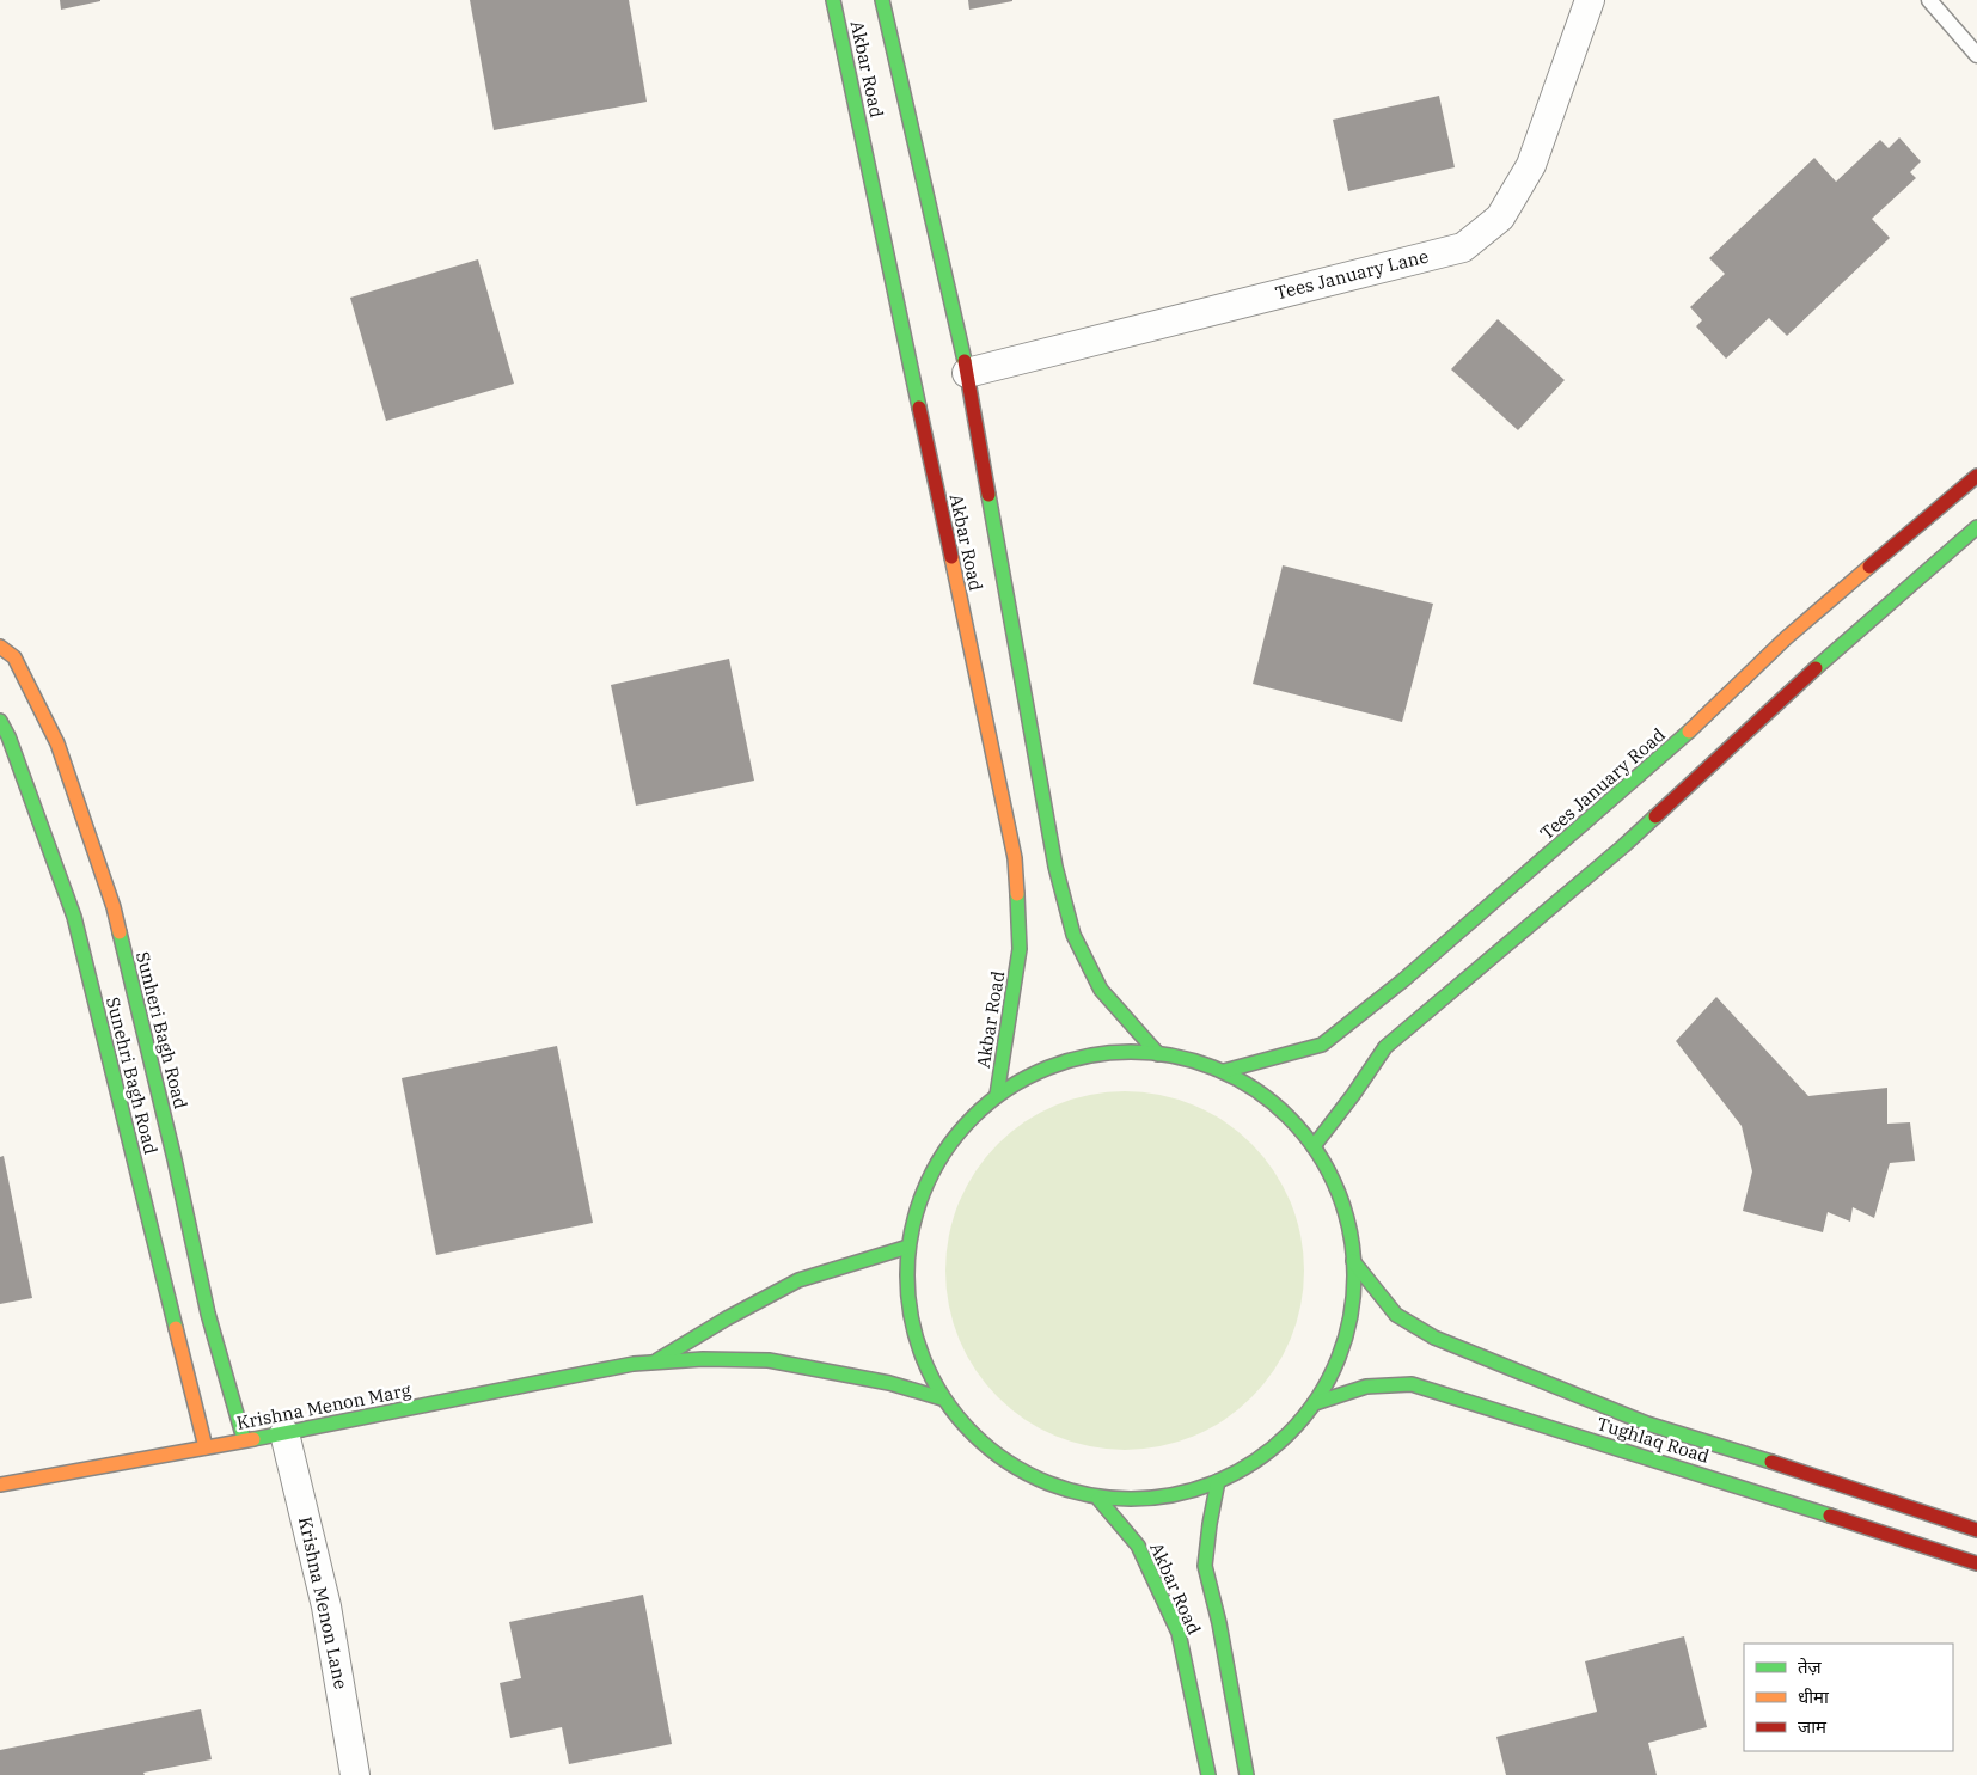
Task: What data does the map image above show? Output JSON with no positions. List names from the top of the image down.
{
  "streets": {
    "main road": [
      "Akbar Road",
      "Tees January Road",
      "Sunheri Bagh Road",
      "Sunehri Bagh Road",
      "Krishna Menon Marg",
      "Tughlaq Road"
    ],
    "street": ["Tees January Lane", "Krishna Menon Lane"]
  },
  "crossings": [
    ["Akbar Road", "Tees January Lane"],
    ["Sunheri Bagh Road", "Krishna Menon Marg"],
    ["Sunehri Bagh Road", "Krishna Menon Marg"],
    ["Krishna Menon Marg", "Krishna Menon Lane"]
  ],
  "legend": ["तेज़", "धीमा", "जाम"]
}
